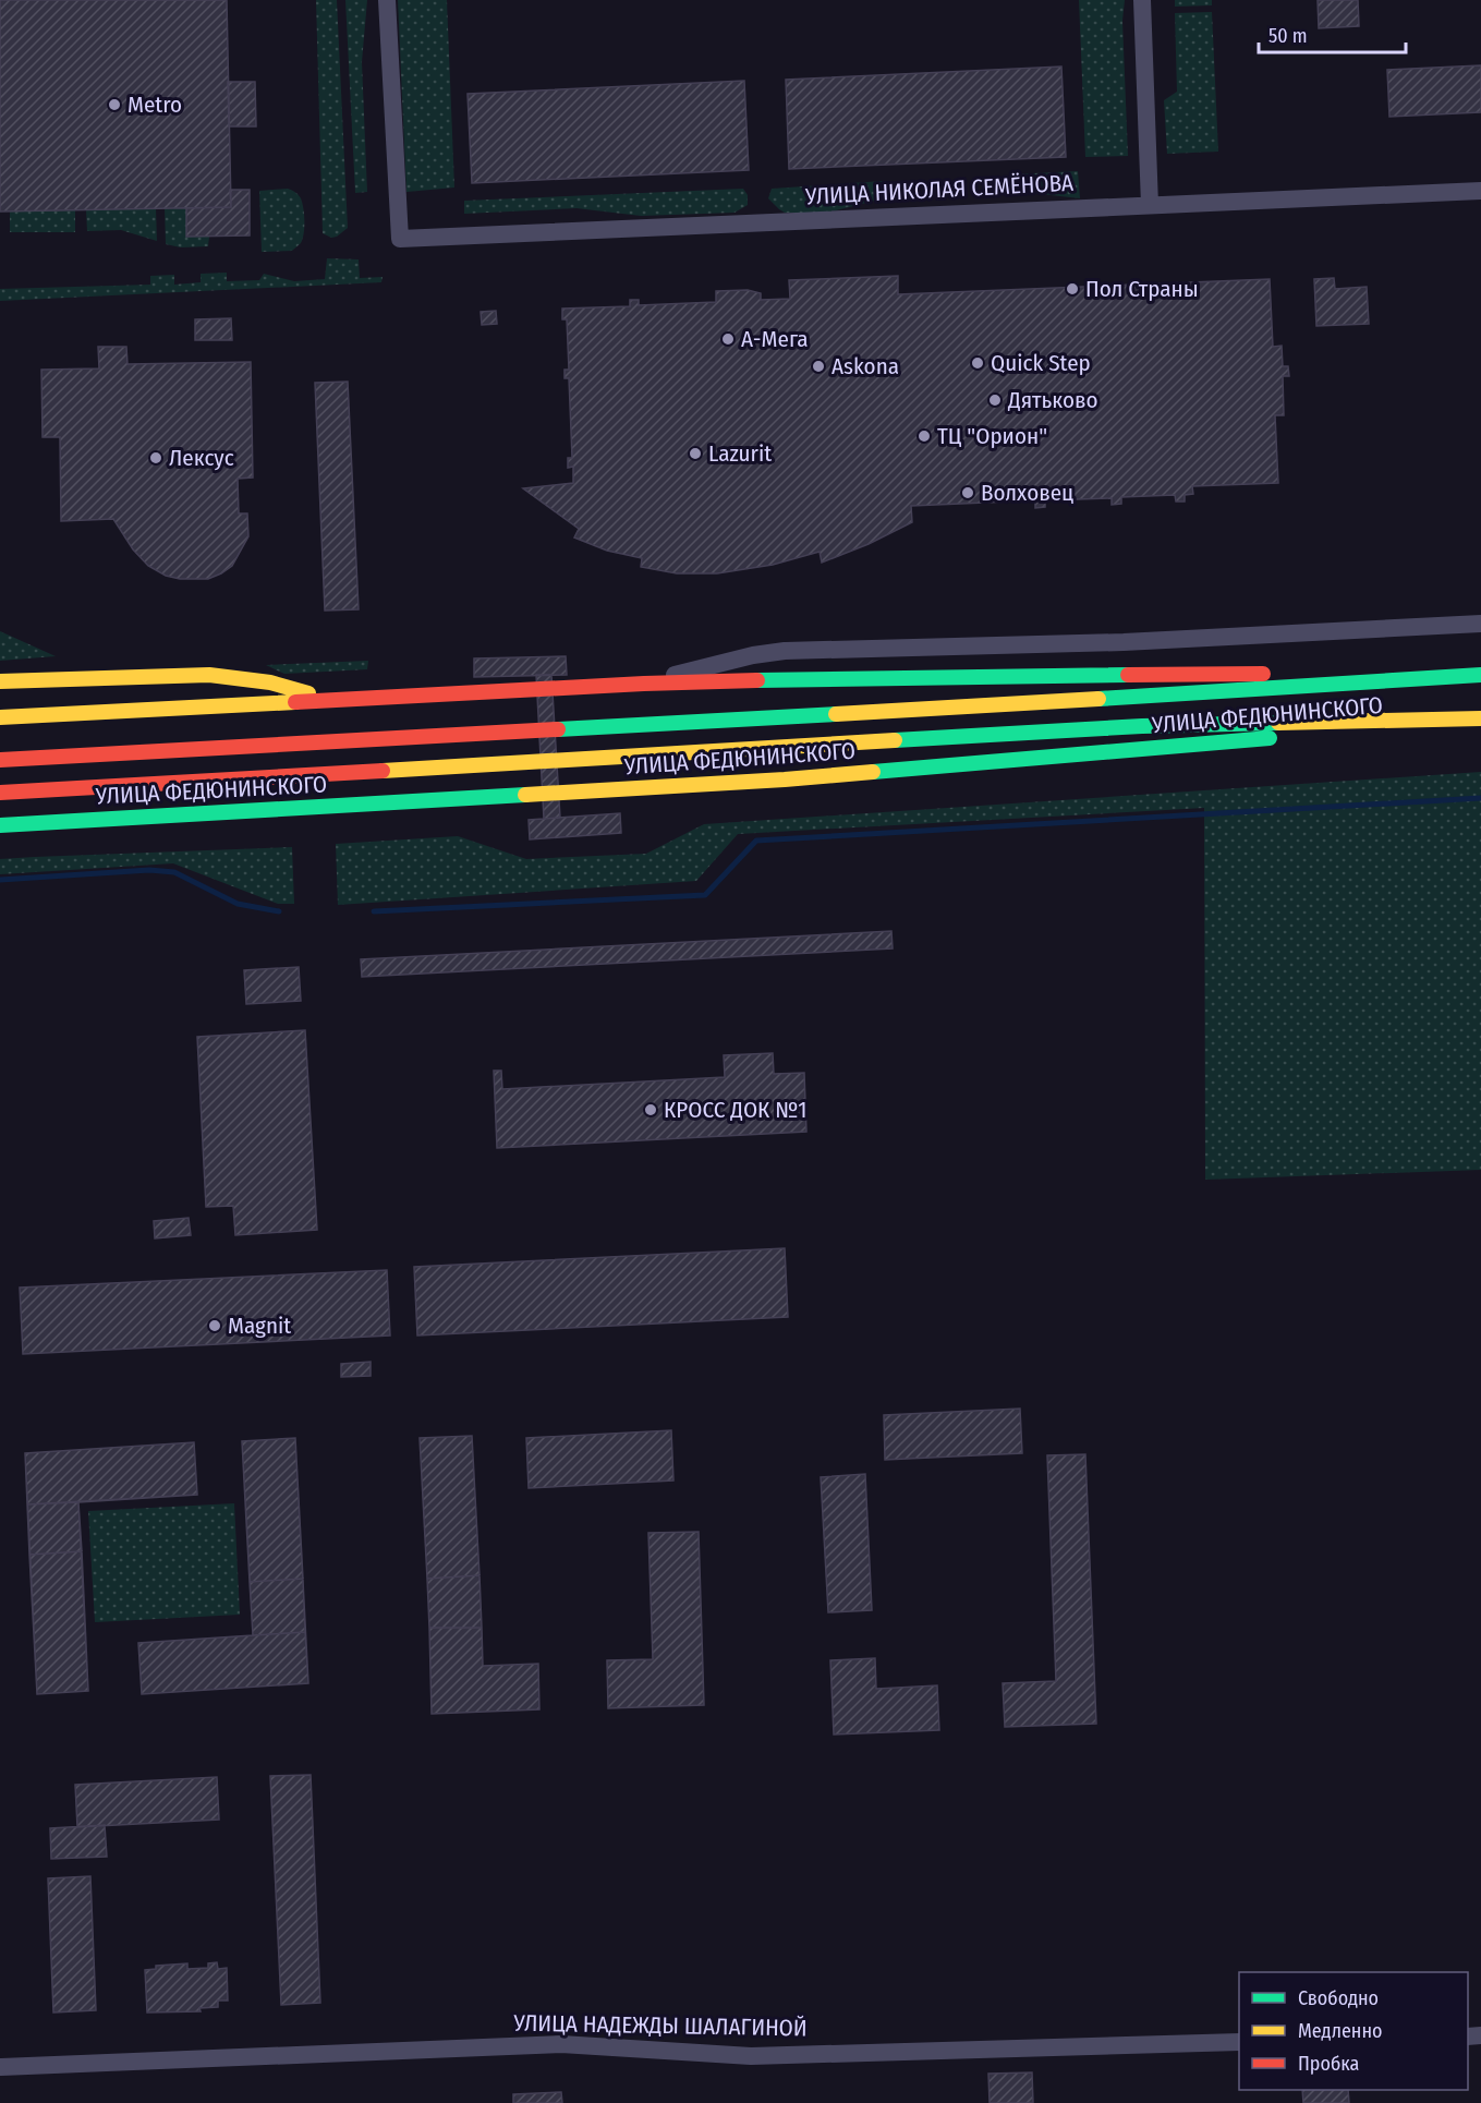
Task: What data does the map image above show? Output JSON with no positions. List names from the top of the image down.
{
  "streets": {
    "main road": ["УЛИЦА ФЕДЮНИНСКОГО"],
    "street": ["УЛИЦА НИКОЛАЯ СЕМЁНОВА", "УЛИЦА НАДЕЖДЫ ШАЛАГИНОЙ"]
  },
  "places": [
    "Metro",
    "Пол Страны",
    "А-Мега",
    "Quick Step",
    "Askona",
    "Дятьково",
    "ТЦ \"Орион\"",
    "Lazurit",
    "Лексус",
    "Волховец",
    "КРОСС ДОК №1",
    "Magnit"
  ],
  "legend": ["Свободно", "Медленно", "Пробка"],
  "scale_bar": "50 m"
}
